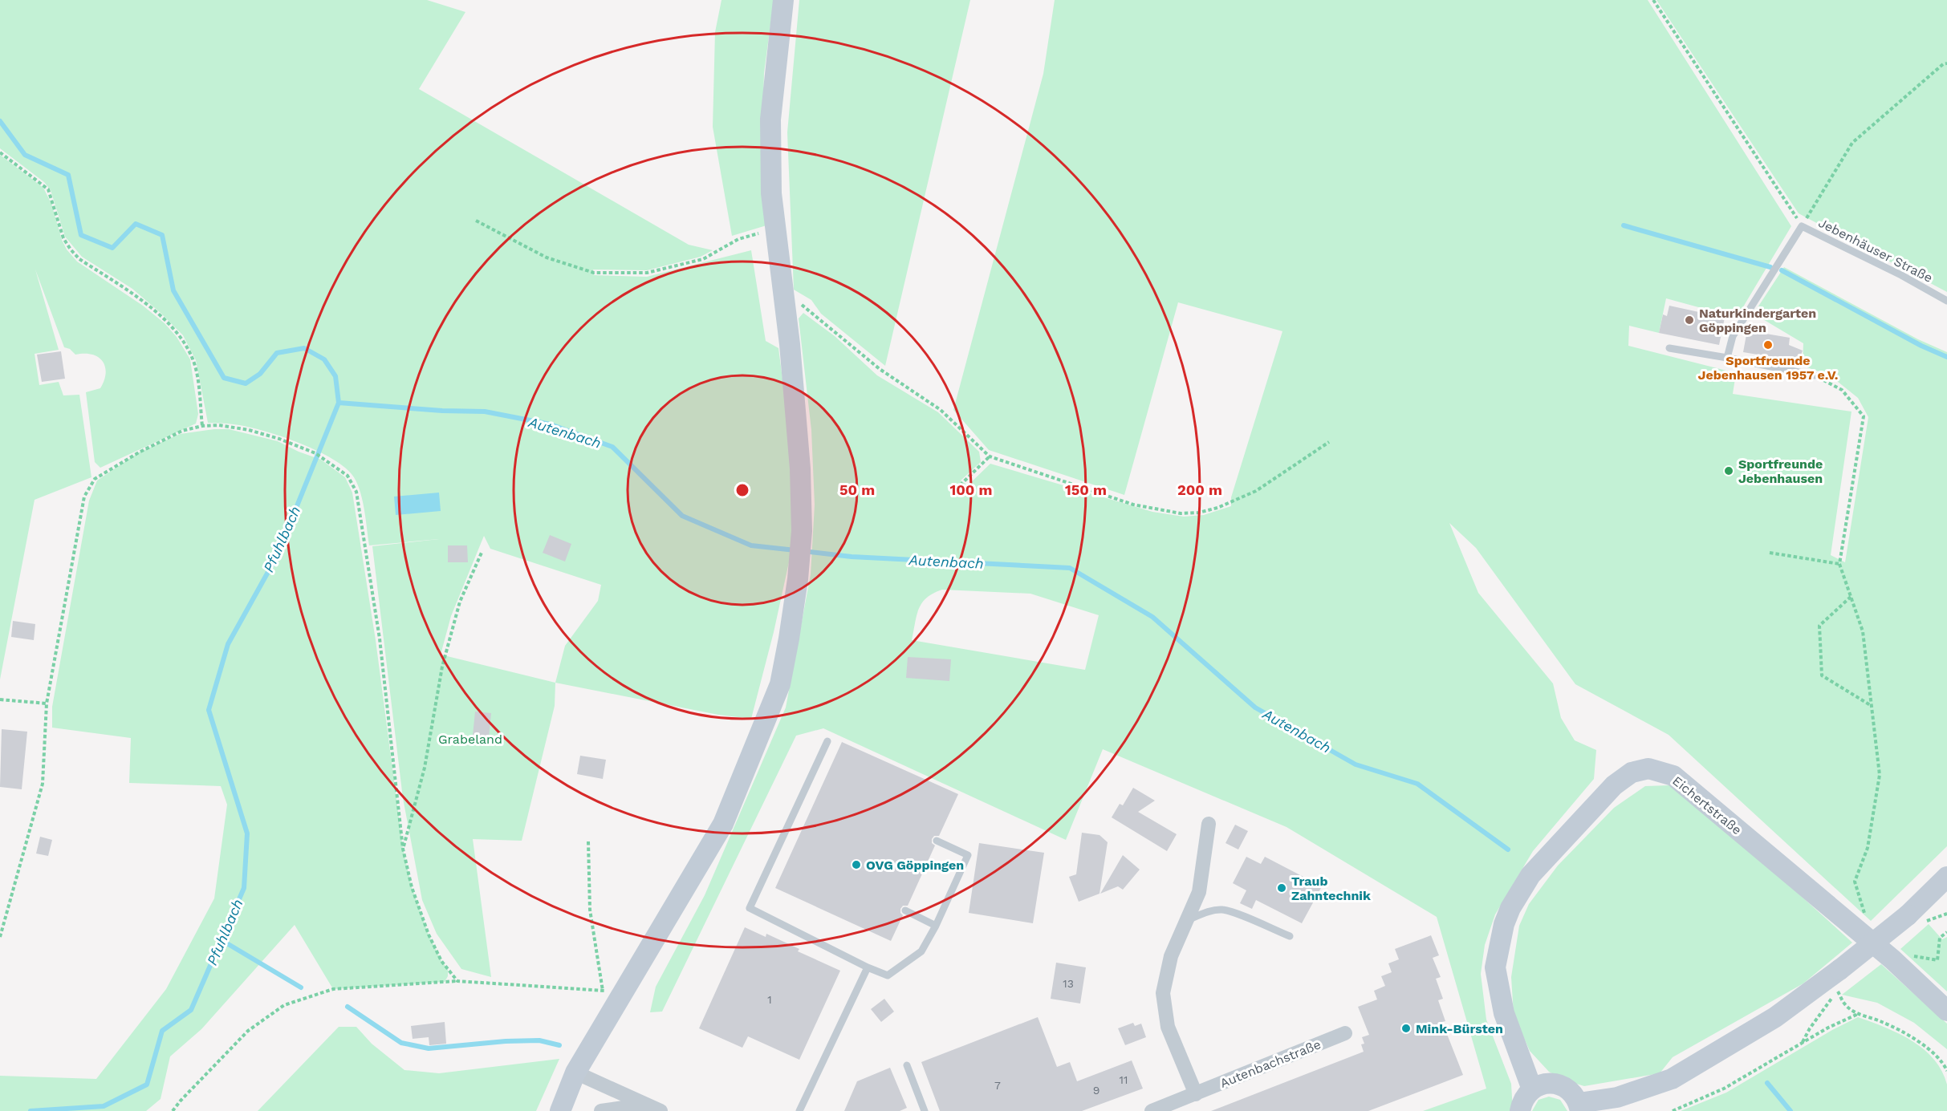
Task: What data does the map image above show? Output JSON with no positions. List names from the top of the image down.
{
  "streets": {
    "street": ["Eichertstraße", "Autenbachstraße"],
    "lane": ["Jebenhäuser Straße"]
  },
  "water": ["Autenbach", "Pfuhlbach"],
  "parks": ["Grabeland"],
  "places": [
    "Naturkindergarten Göppingen",
    "Sportfreunde Jebenhausen 1957 e.V.",
    "Sportfreunde Jebenhausen",
    "OVG Göppingen",
    "Traub Zahntechnik",
    "Mink-Bürsten"
  ],
  "house_numbers": [
    "13",
    "1",
    "11",
    "7",
    "9"
  ],
  "rings": [
    "50 m",
    "100 m",
    "150 m",
    "200 m"
  ]
}
